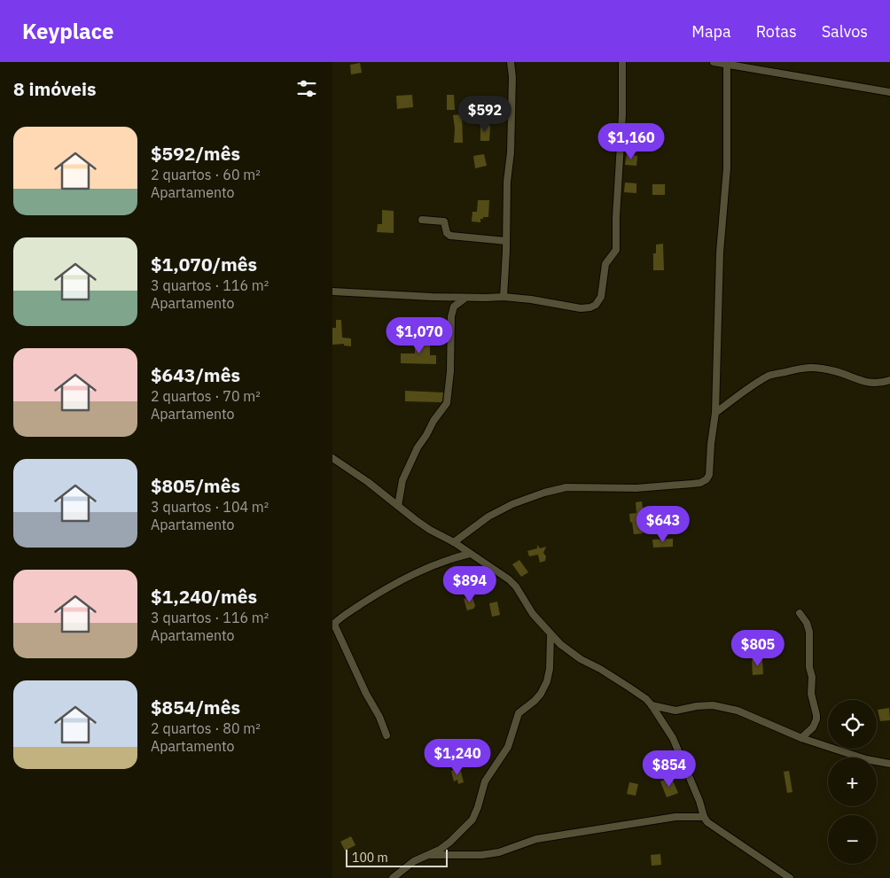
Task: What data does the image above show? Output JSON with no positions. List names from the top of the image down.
{
  "scale_bar": "100 m",
  "page": {
    "header": "Keyplace",
    "nav": ["Mapa", "Rotas", "Salvos"],
    "heading": "8 imóveis",
    "price": [
      "$592",
      "$1,160",
      "$1,070",
      "$643",
      "$894",
      "$805",
      "$1,240",
      "$854"
    ],
    "list": [
      {
        "name": "$592/mês",
        "note": "2 quartos · 60 m² · Apartamento"
      },
      {
        "name": "$1,070/mês",
        "note": "3 quartos · 116 m² · Apartamento"
      },
      {
        "name": "$643/mês",
        "note": "2 quartos · 70 m² · Apartamento"
      },
      {
        "name": "$805/mês",
        "note": "3 quartos · 104 m² · Apartamento"
      },
      {
        "name": "$1,240/mês",
        "note": "3 quartos · 116 m² · Apartamento"
      },
      {
        "name": "$854/mês",
        "note": "2 quartos · 80 m² · Apartamento"
      }
    ],
    "map_buttons": ["+", "−"],
    "scale": "100 m"
  }
}
